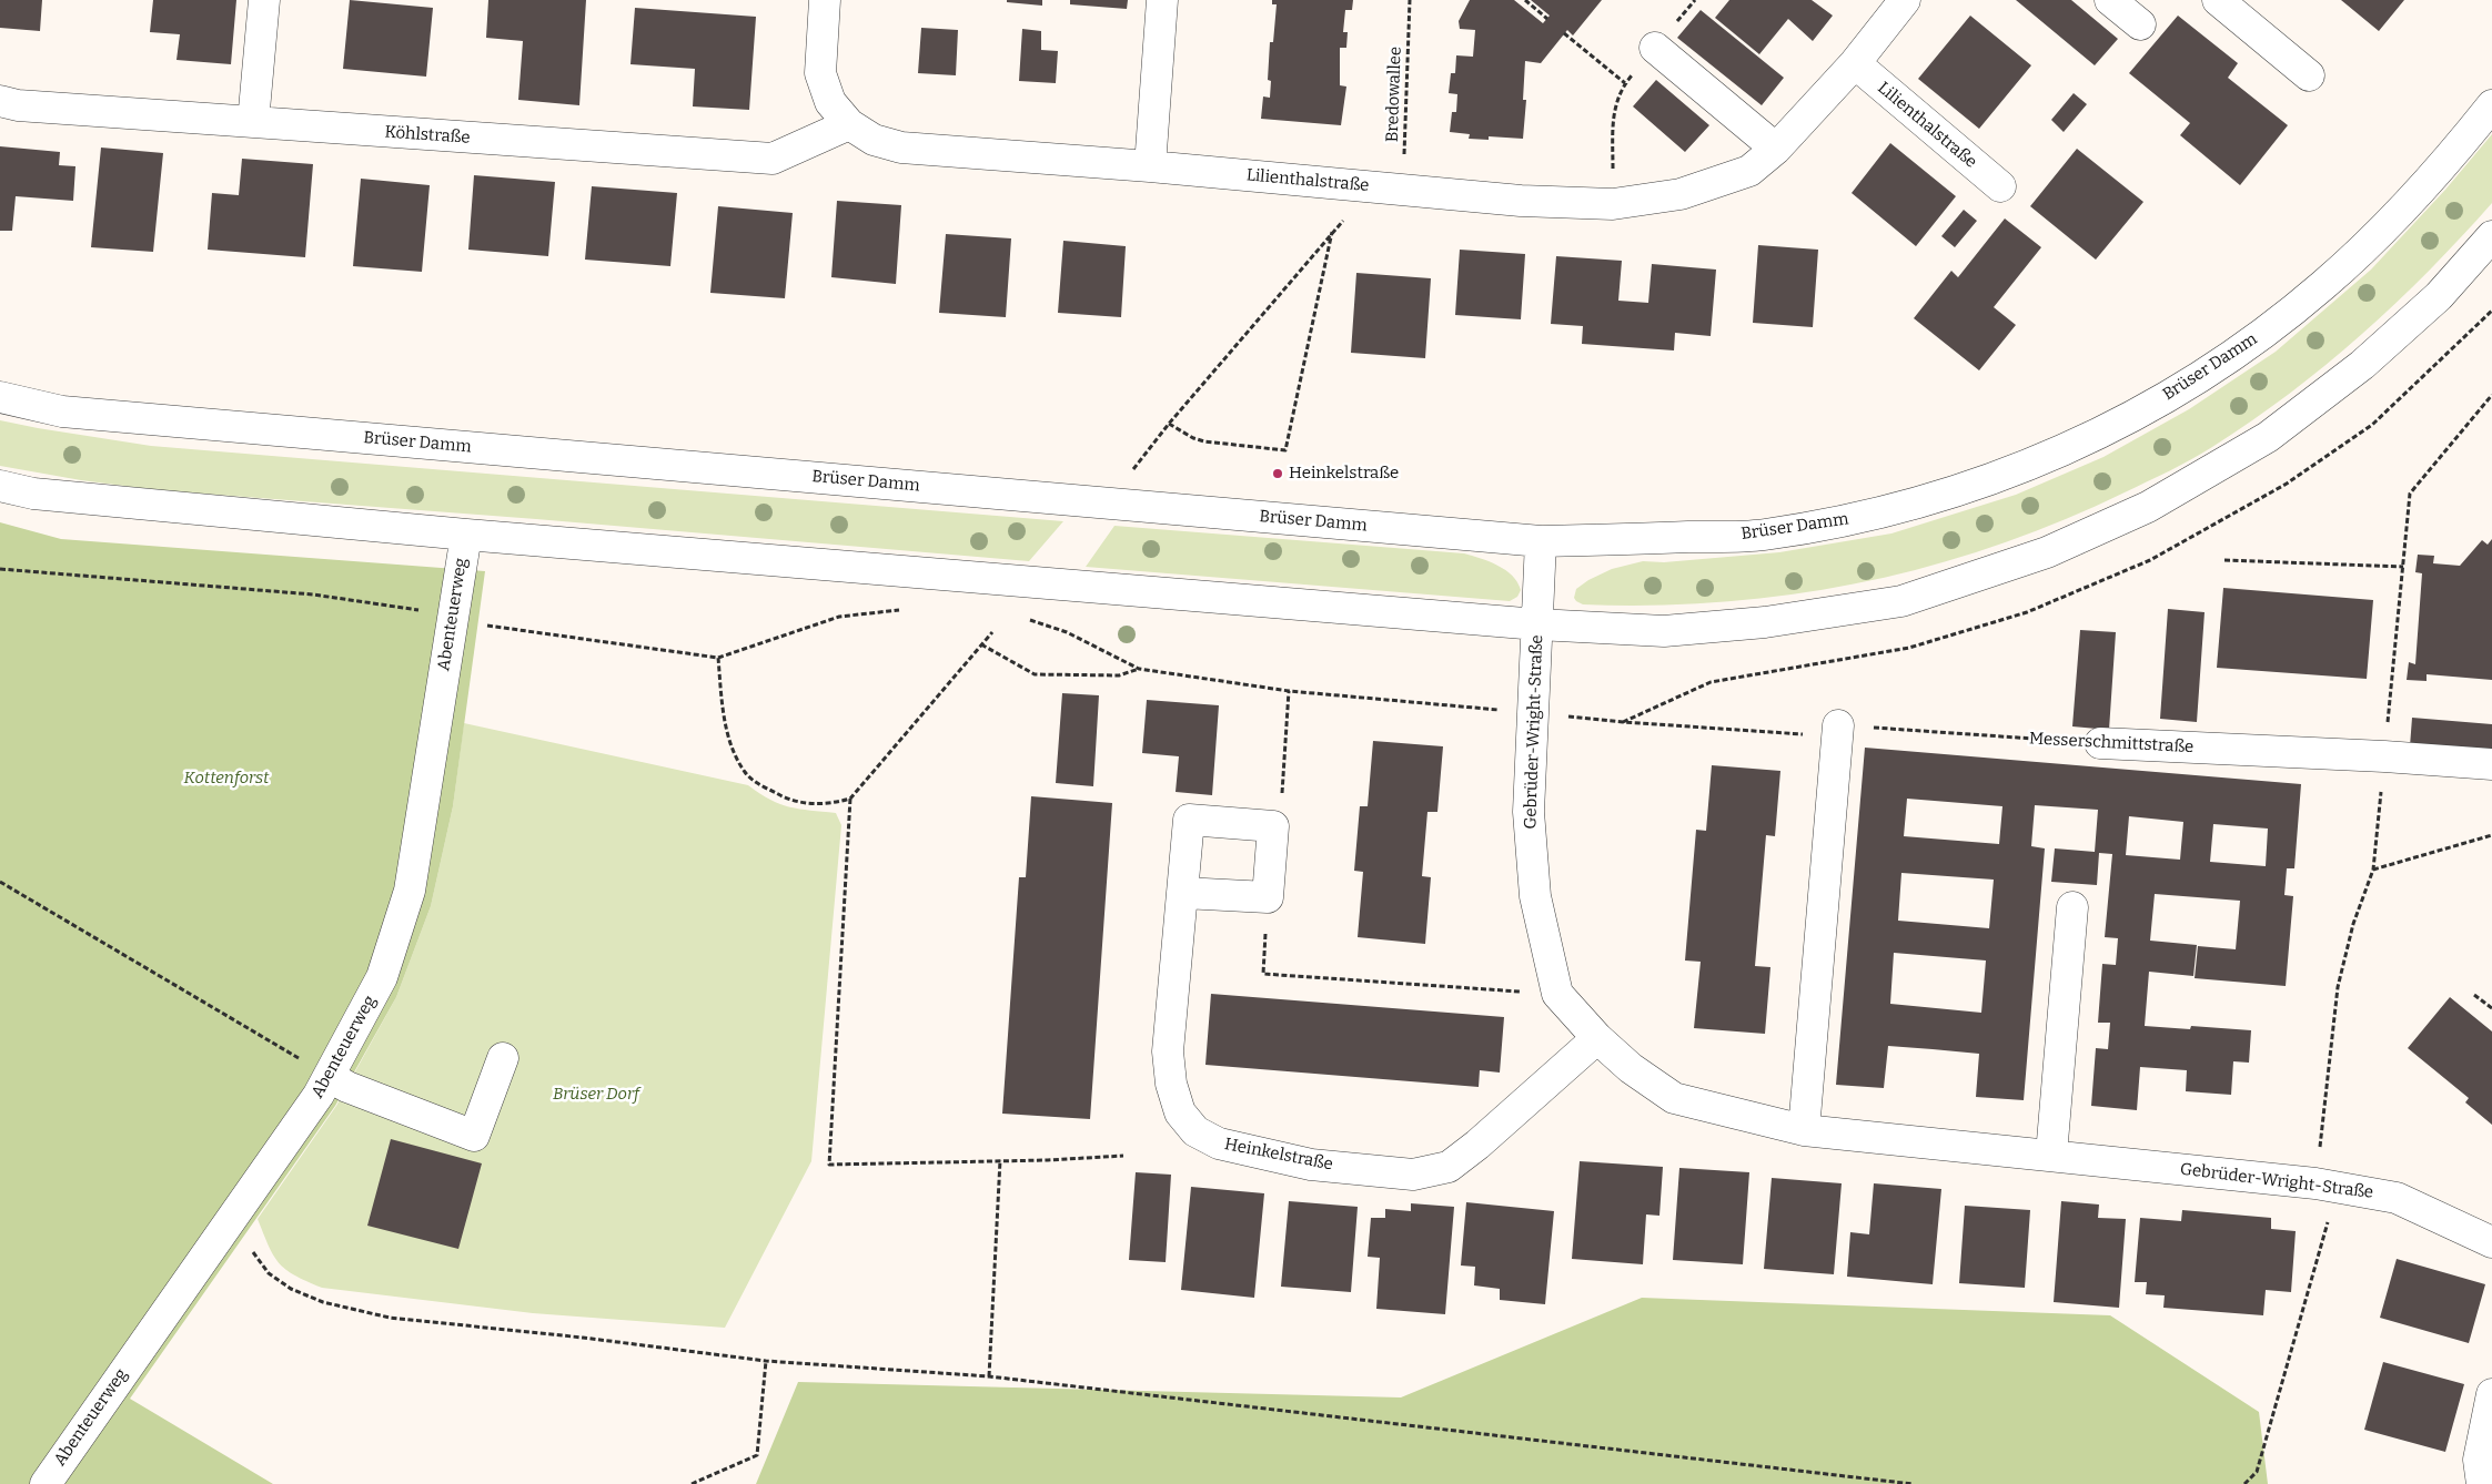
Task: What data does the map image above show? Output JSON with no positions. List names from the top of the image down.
{
  "streets": {
    "street": [
      "Lilienthalstraße",
      "Köhlstraße",
      "Brüser Damm",
      "Abenteuerweg",
      "Gebrüder-Wright-Straße",
      "Messerschmittstraße",
      "Heinkelstraße"
    ],
    "path": ["Bredowallee"]
  },
  "crossings": [
    ["Bredowallee", "Lilienthalstraße"],
    ["Lilienthalstraße", "Köhlstraße"],
    ["Brüser Damm", "Gebrüder-Wright-Straße"],
    ["Gebrüder-Wright-Straße", "Heinkelstraße"]
  ],
  "parks": ["Kottenforst", "Brüser Dorf"],
  "places": ["Heinkelstraße"]
}
